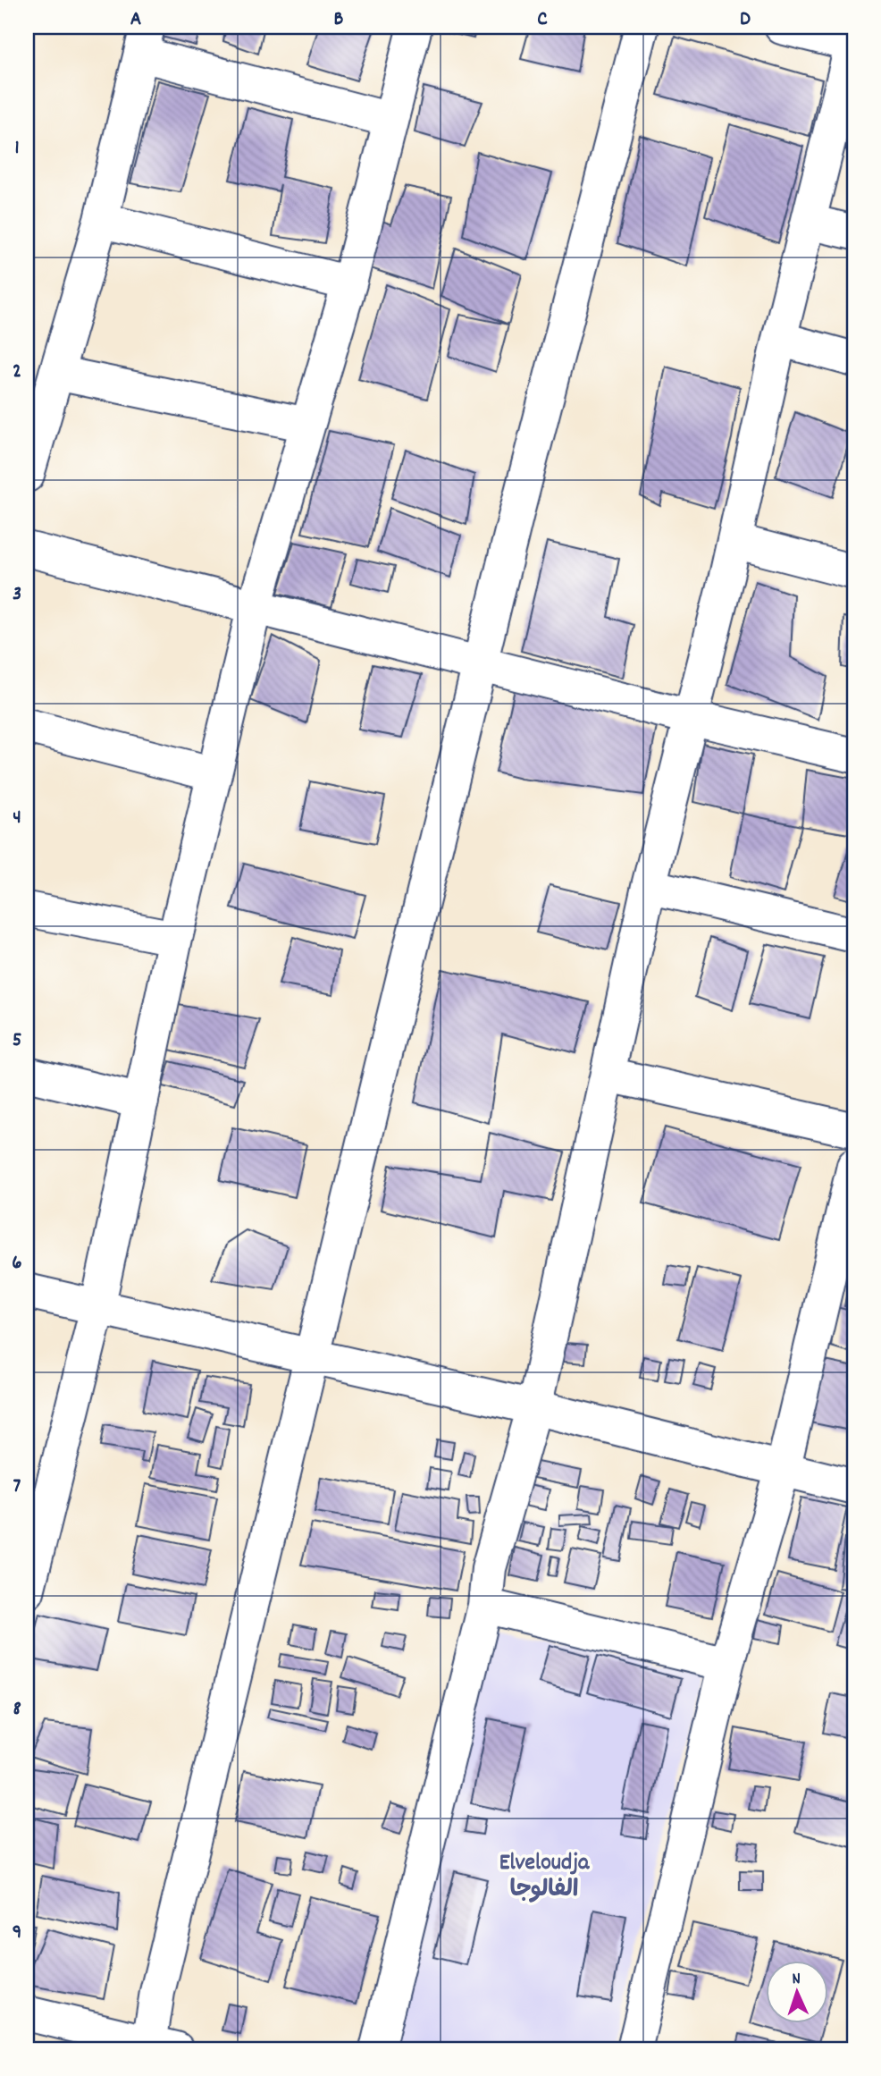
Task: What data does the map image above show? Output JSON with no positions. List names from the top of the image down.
{
  "districts": ["Elveloudja الفالوجا"],
  "north": "top",
  "grid": {
    "columns": [
      "A",
      "B",
      "C",
      "D"
    ],
    "rows": [
      "1",
      "2",
      "3",
      "4",
      "5",
      "6",
      "7",
      "8",
      "9"
    ]
  }
}
